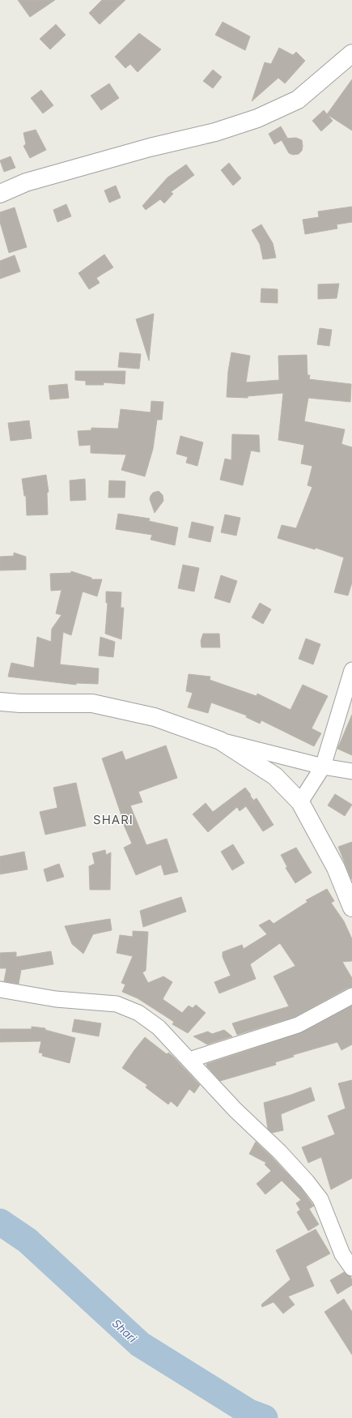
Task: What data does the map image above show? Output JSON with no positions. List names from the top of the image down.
{
  "districts": ["SHARI"],
  "water": ["Shari"]
}
